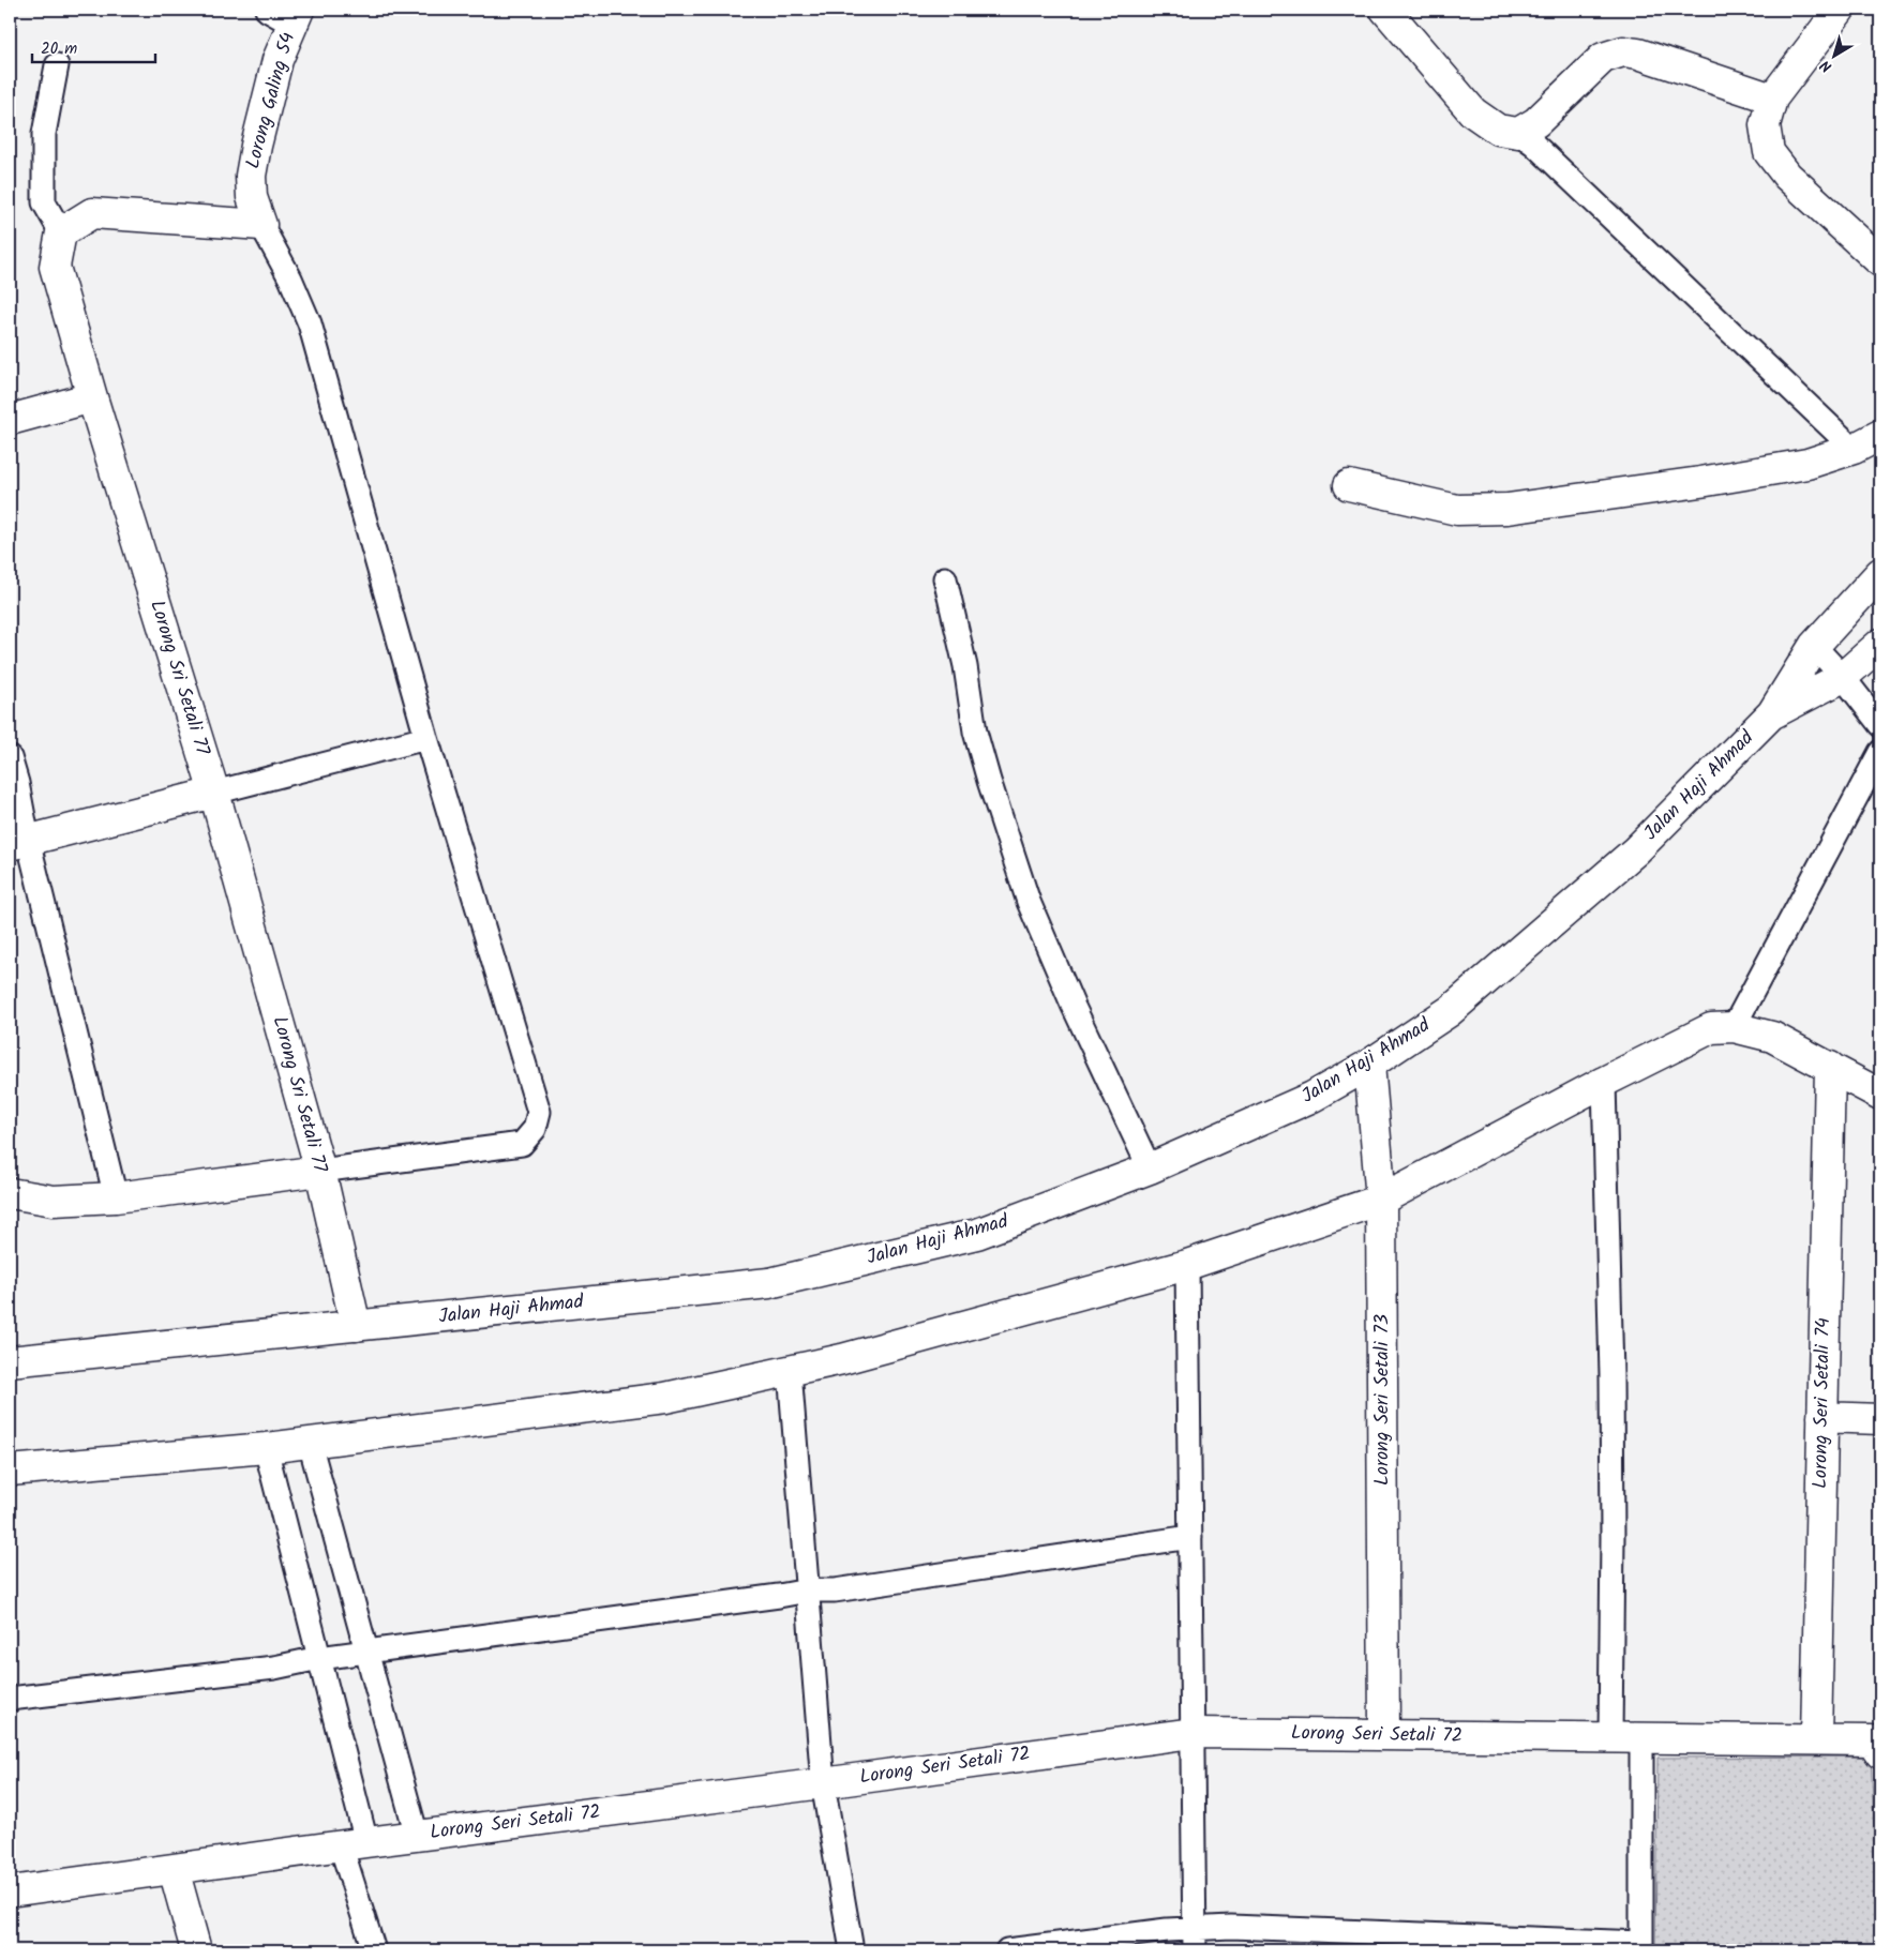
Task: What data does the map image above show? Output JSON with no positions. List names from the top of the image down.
{
  "streets": {
    "street": [
      "Lorong Galing 54",
      "Lorong Sri Setali 77",
      "Jalan Haji Ahmad",
      "Lorong Seri Setali 73",
      "Lorong Seri Setali 74",
      "Lorong Seri Setali 72"
    ]
  },
  "crossings": [
    ["Lorong Sri Setali 77", "Jalan Haji Ahmad"],
    ["Jalan Haji Ahmad", "Lorong Seri Setali 73"],
    ["Lorong Seri Setali 73", "Lorong Seri Setali 72"],
    ["Lorong Seri Setali 74", "Lorong Seri Setali 72"]
  ],
  "scale_bar": "20 m",
  "north": "bottom left"
}
